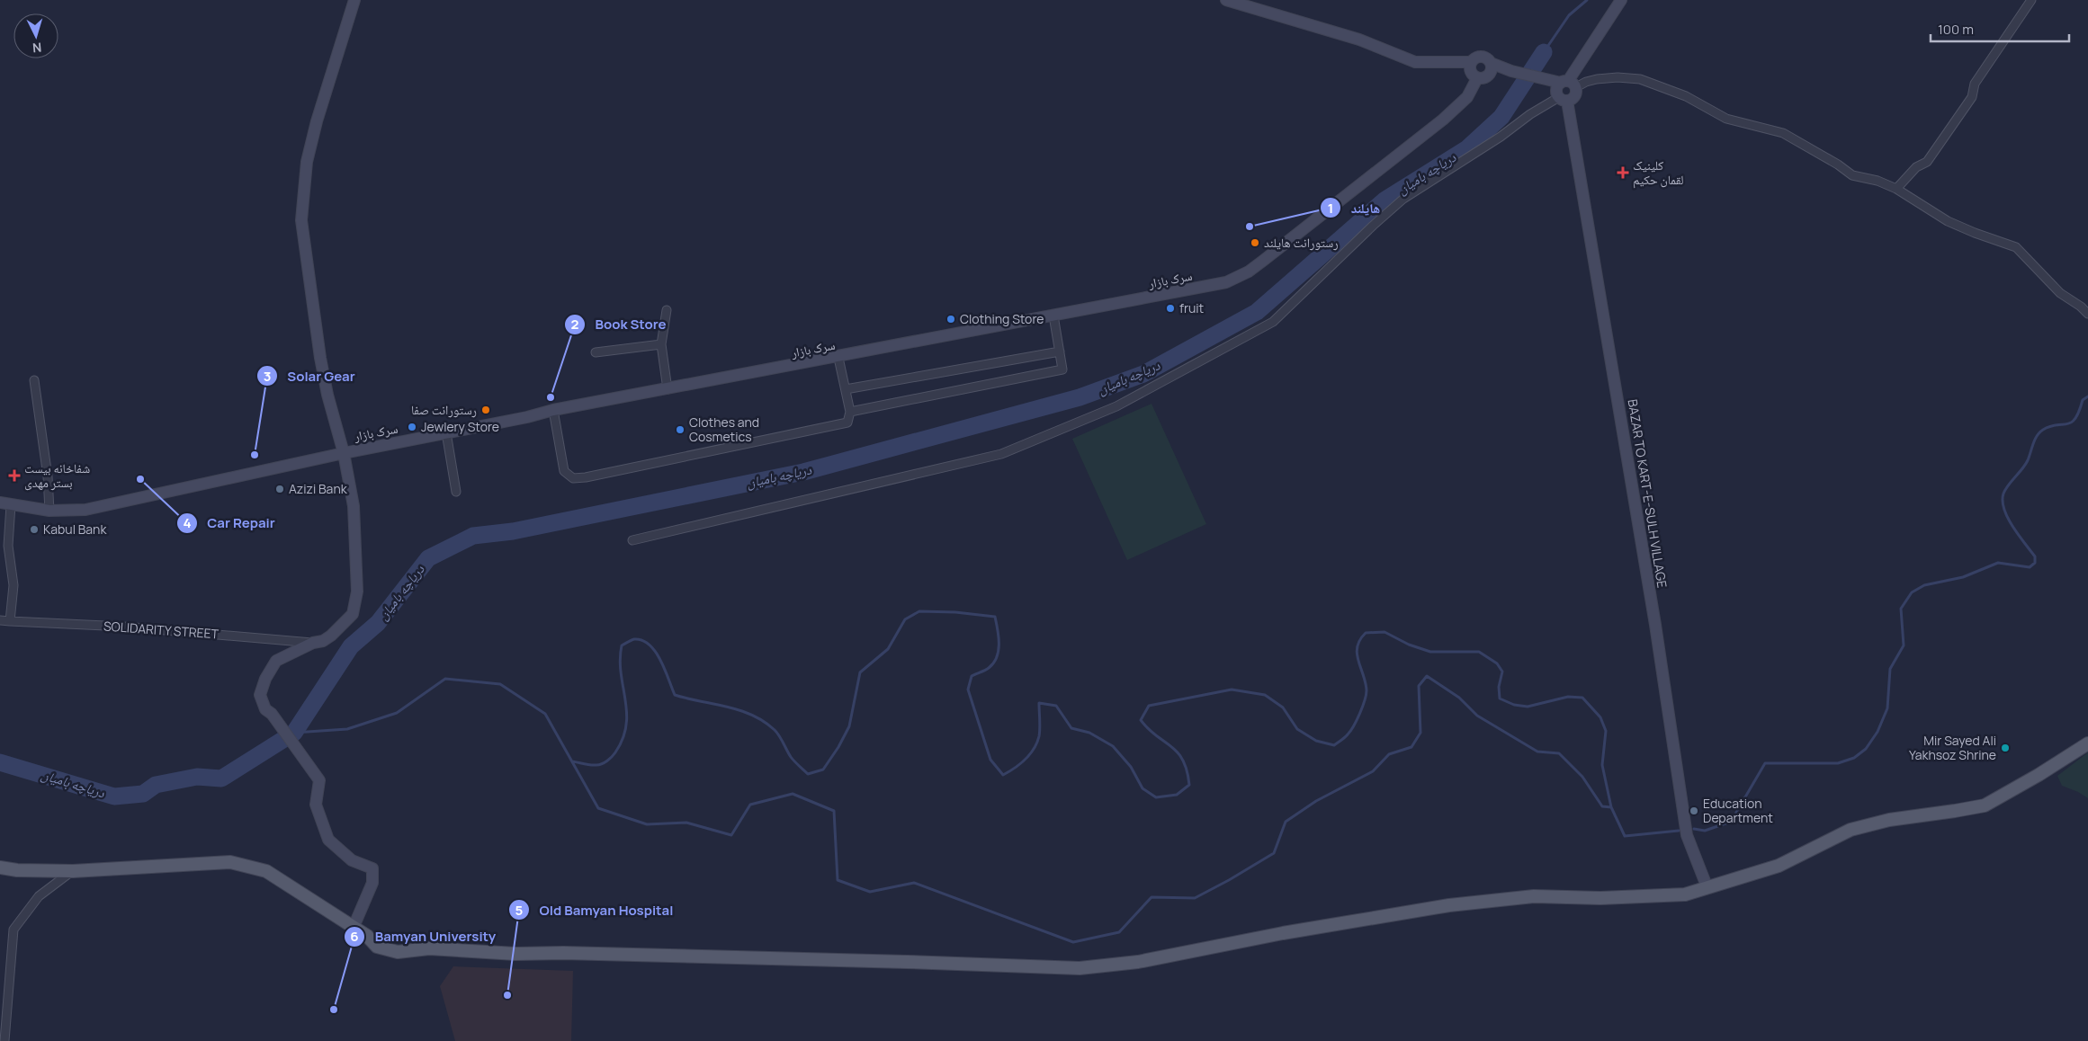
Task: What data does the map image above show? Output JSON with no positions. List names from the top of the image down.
{
  "streets": {
    "main road": ["سرک بازار", "BAZAR TO KART-E-SULH VILLAGE"],
    "street": ["SOLIDARITY STREET"]
  },
  "water": ["دریاچه بامیان"],
  "places": {
    "health": ["کلینیک لقمان حکیم", "شفاخانه بیست بستر مهدی"],
    "other": [
      "هایلند",
      "رستورانت هایلند",
      "fruit",
      "Clothing Store",
      "Book Store",
      "رستورانت صفا",
      "Jewlery Store",
      "Clothes and Cosmetics",
      "Solar Gear",
      "Car Repair",
      "Azizi Bank",
      "Kabul Bank",
      "Mir Sayed Ali Yakhsoz Shrine",
      "Education Department",
      "Old Bamyan Hospital",
      "Bamyan University"
    ]
  },
  "scale_bar": "100 m",
  "north": "bottom"
}
